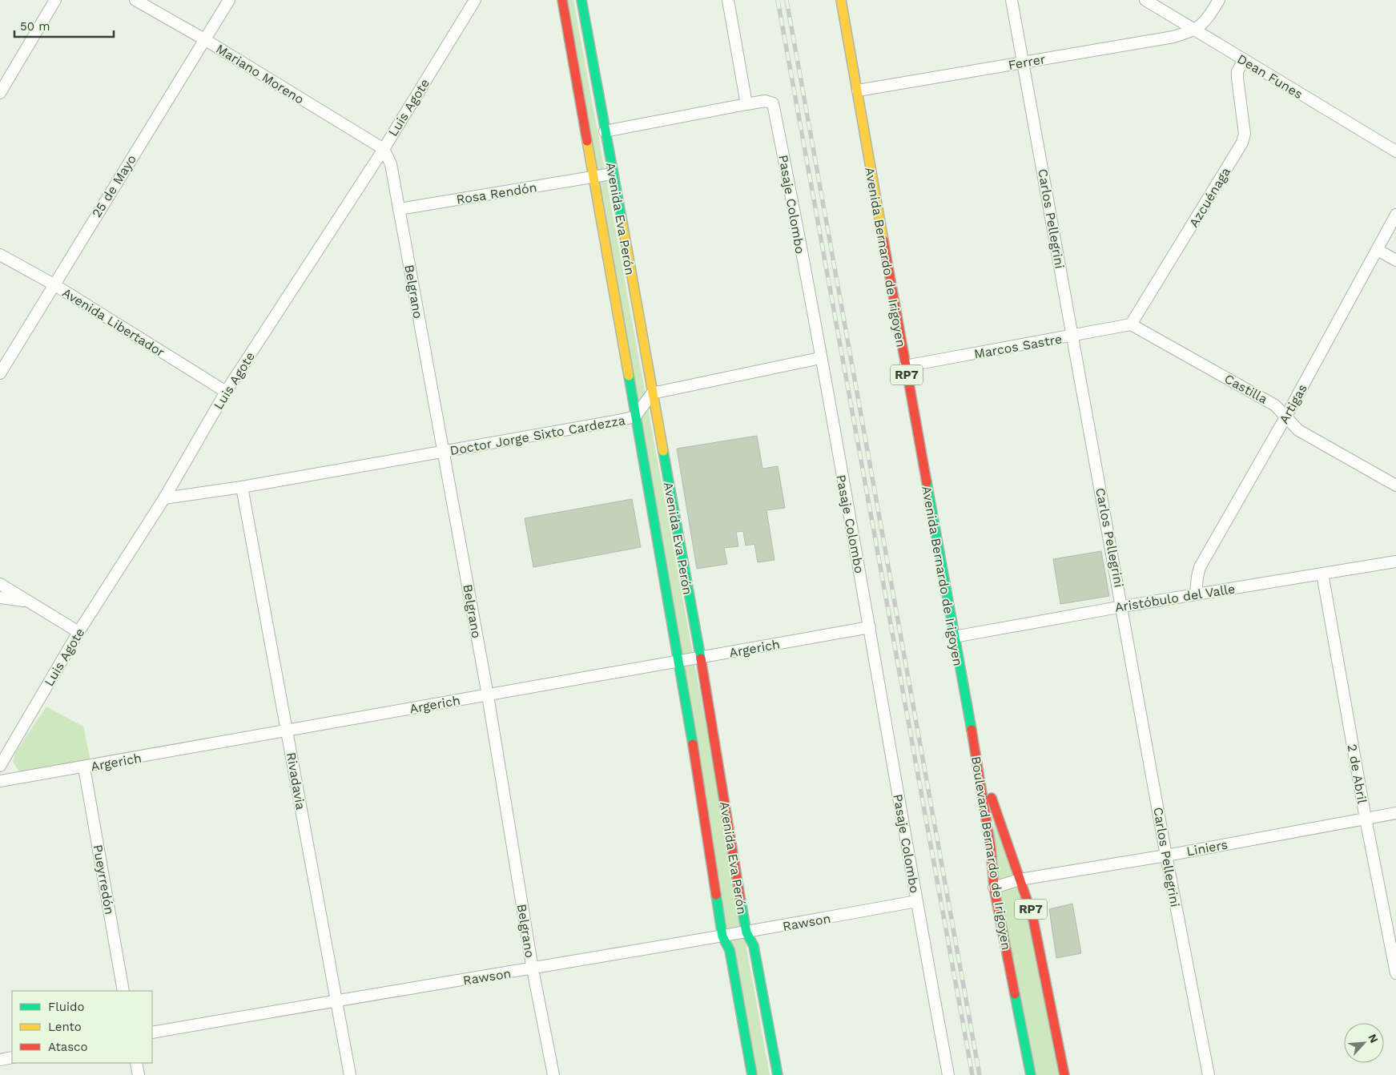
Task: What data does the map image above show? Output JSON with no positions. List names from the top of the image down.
{
  "streets": {
    "street": [
      "Ferrer",
      "Mariano Moreno",
      "Dean Funes",
      "Luis Agote",
      "25 de Mayo",
      "Rosa Rendón",
      "Azcuénaga",
      "Pasaje Colombo",
      "Avenida Eva Perón",
      "Carlos Pellegrini",
      "Avenida Bernardo de Irigoyen",
      "Belgrano",
      "Avenida Libertador",
      "Marcos Sastre",
      "RP7",
      "Castilla",
      "Artigas",
      "Doctor Jorge Sixto Cardezza",
      "Aristóbulo del Valle",
      "Argerich",
      "2 de Abril",
      "Rivadavia",
      "Liniers",
      "Boulevard Bernardo de Irigoyen",
      "Pueyrredón",
      "Rawson"
    ]
  },
  "crossings": [
    ["Ferrer", "Dean Funes"],
    ["Ferrer", "Carlos Pellegrini"],
    ["Ferrer", "Avenida Bernardo de Irigoyen"],
    ["Mariano Moreno", "Luis Agote"],
    ["Mariano Moreno", "25 de Mayo"],
    ["Mariano Moreno", "Belgrano"],
    ["Dean Funes", "Azcuénaga"],
    ["Luis Agote", "Belgrano"],
    ["Luis Agote", "Avenida Libertador"],
    ["Luis Agote", "Doctor Jorge Sixto Cardezza"],
    ["25 de Mayo", "Avenida Libertador"],
    ["Rosa Rendón", "Avenida Eva Perón"],
    ["Rosa Rendón", "Belgrano"],
    ["Azcuénaga", "Marcos Sastre"],
    ["Azcuénaga", "Castilla"],
    ["Pasaje Colombo", "Argerich"],
    ["Pasaje Colombo", "Rawson"],
    ["Avenida Eva Perón", "Doctor Jorge Sixto Cardezza"],
    ["Avenida Eva Perón", "Argerich"],
    ["Avenida Eva Perón", "Rawson"],
    ["Carlos Pellegrini", "Marcos Sastre"],
    ["Carlos Pellegrini", "Aristóbulo del Valle"],
    ["Carlos Pellegrini", "Liniers"],
    ["Avenida Bernardo de Irigoyen", "Marcos Sastre"],
    ["Avenida Bernardo de Irigoyen", "Aristóbulo del Valle"],
    ["Avenida Bernardo de Irigoyen", "Boulevard Bernardo de Irigoyen"],
    ["Belgrano", "Doctor Jorge Sixto Cardezza"],
    ["Belgrano", "Argerich"],
    ["Belgrano", "Rawson"],
    ["Marcos Sastre", "Castilla"],
    ["Castilla", "Artigas"],
    ["Artigas", "Aristóbulo del Valle"],
    ["Doctor Jorge Sixto Cardezza", "Rivadavia"],
    ["Aristóbulo del Valle", "2 de Abril"],
    ["Argerich", "Rivadavia"],
    ["Argerich", "Pueyrredón"],
    ["2 de Abril", "Liniers"],
    ["Rivadavia", "Rawson"],
    ["Liniers", "Boulevard Bernardo de Irigoyen"]
  ],
  "legend": ["Fluido", "Lento", "Atasco"],
  "scale_bar": "50 m",
  "north": "top right"
}
